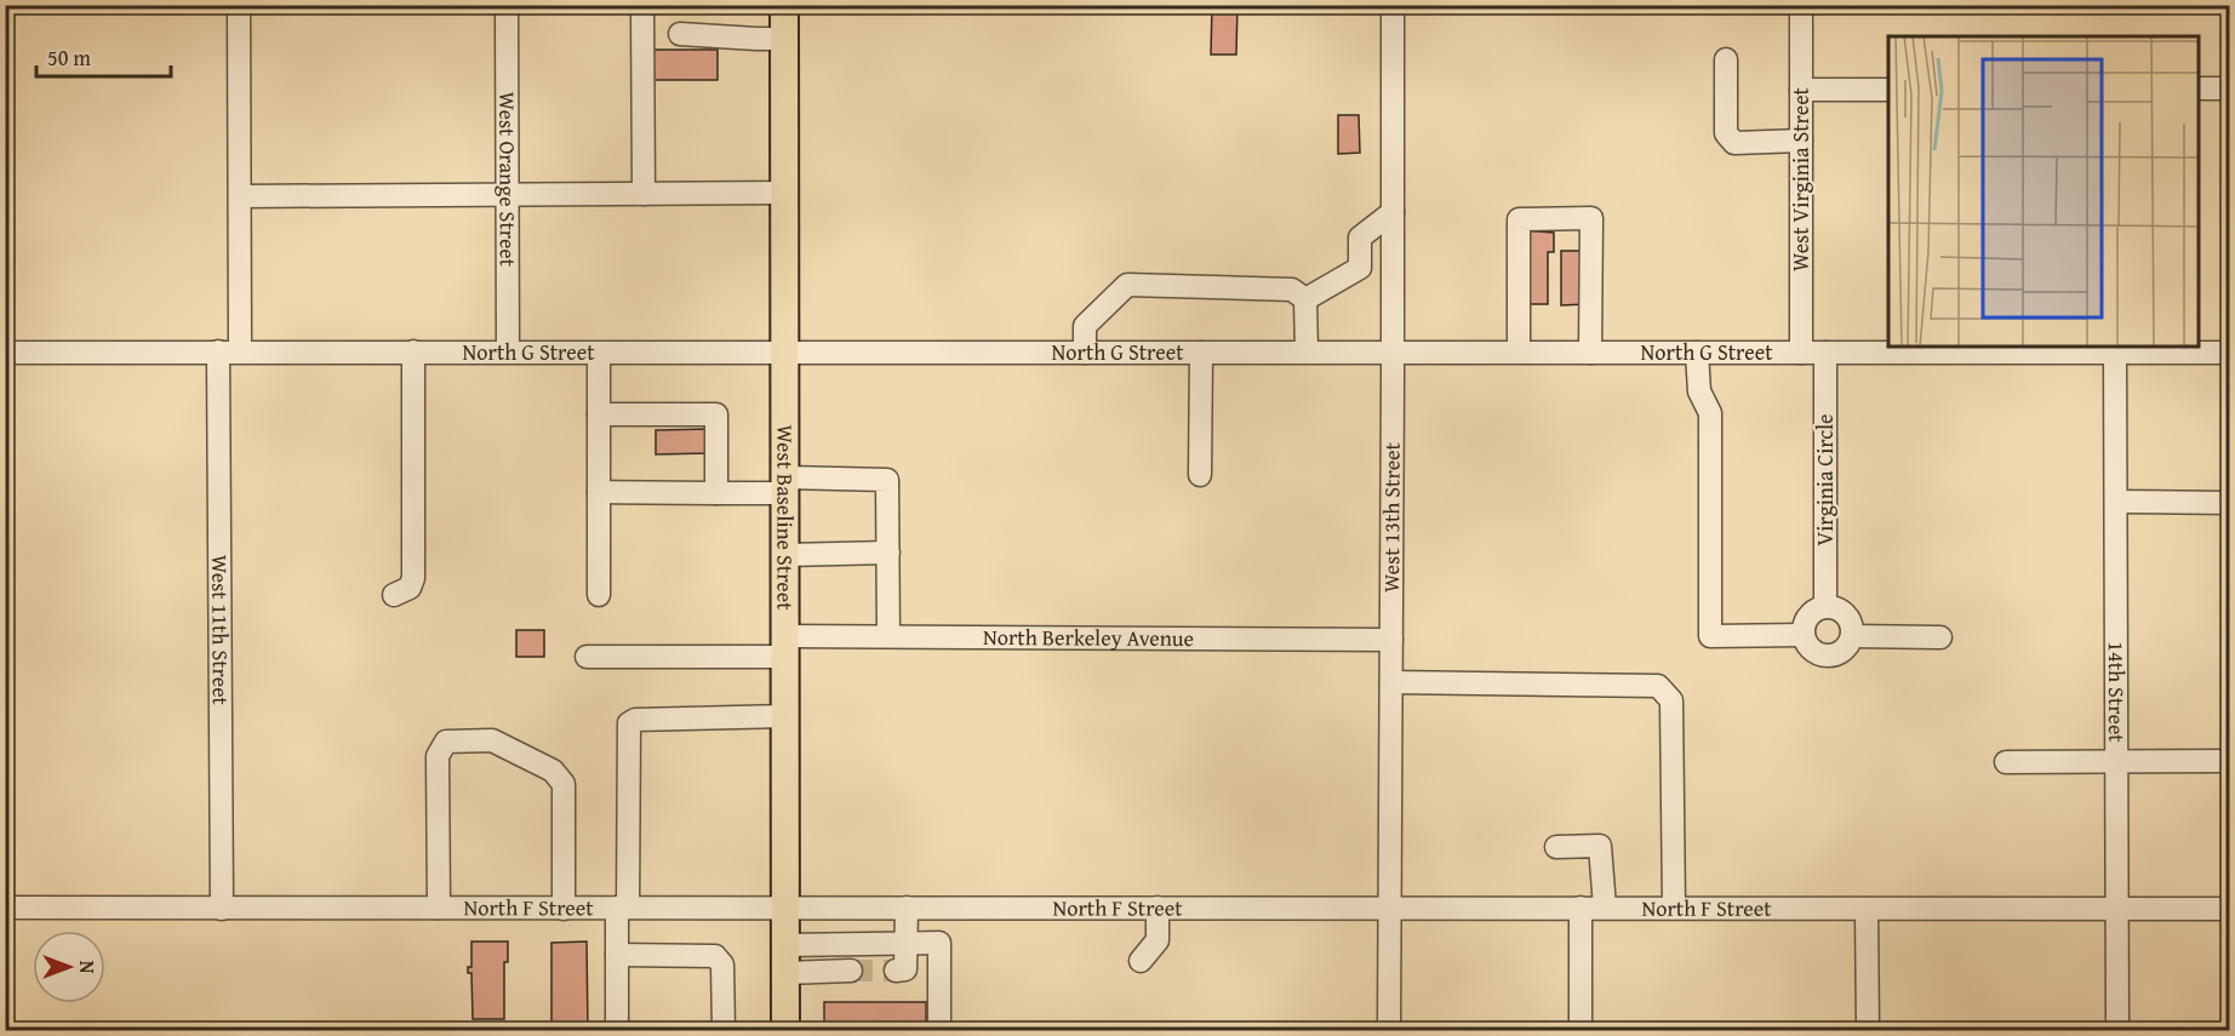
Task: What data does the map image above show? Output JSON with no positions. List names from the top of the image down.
{
  "streets": {
    "main road": ["West Baseline Street"],
    "street": [
      "West Orange Street",
      "West Virginia Street",
      "North G Street",
      "Virginia Circle",
      "West 13th Street",
      "West 11th Street",
      "North Berkeley Avenue",
      "14th Street",
      "North F Street"
    ]
  },
  "crossings": [
    ["West Orange Street", "North G Street"],
    ["West Virginia Street", "North G Street"],
    ["North G Street", "Virginia Circle"],
    ["North G Street", "West Baseline Street"],
    ["North G Street", "West 13th Street"],
    ["North G Street", "West 11th Street"],
    ["North G Street", "14th Street"],
    ["West Baseline Street", "North Berkeley Avenue"],
    ["West Baseline Street", "North F Street"],
    ["West 13th Street", "North Berkeley Avenue"],
    ["West 13th Street", "North F Street"],
    ["West 11th Street", "North F Street"],
    ["14th Street", "North F Street"]
  ],
  "scale_bar": "50 m",
  "north": "right"
}
